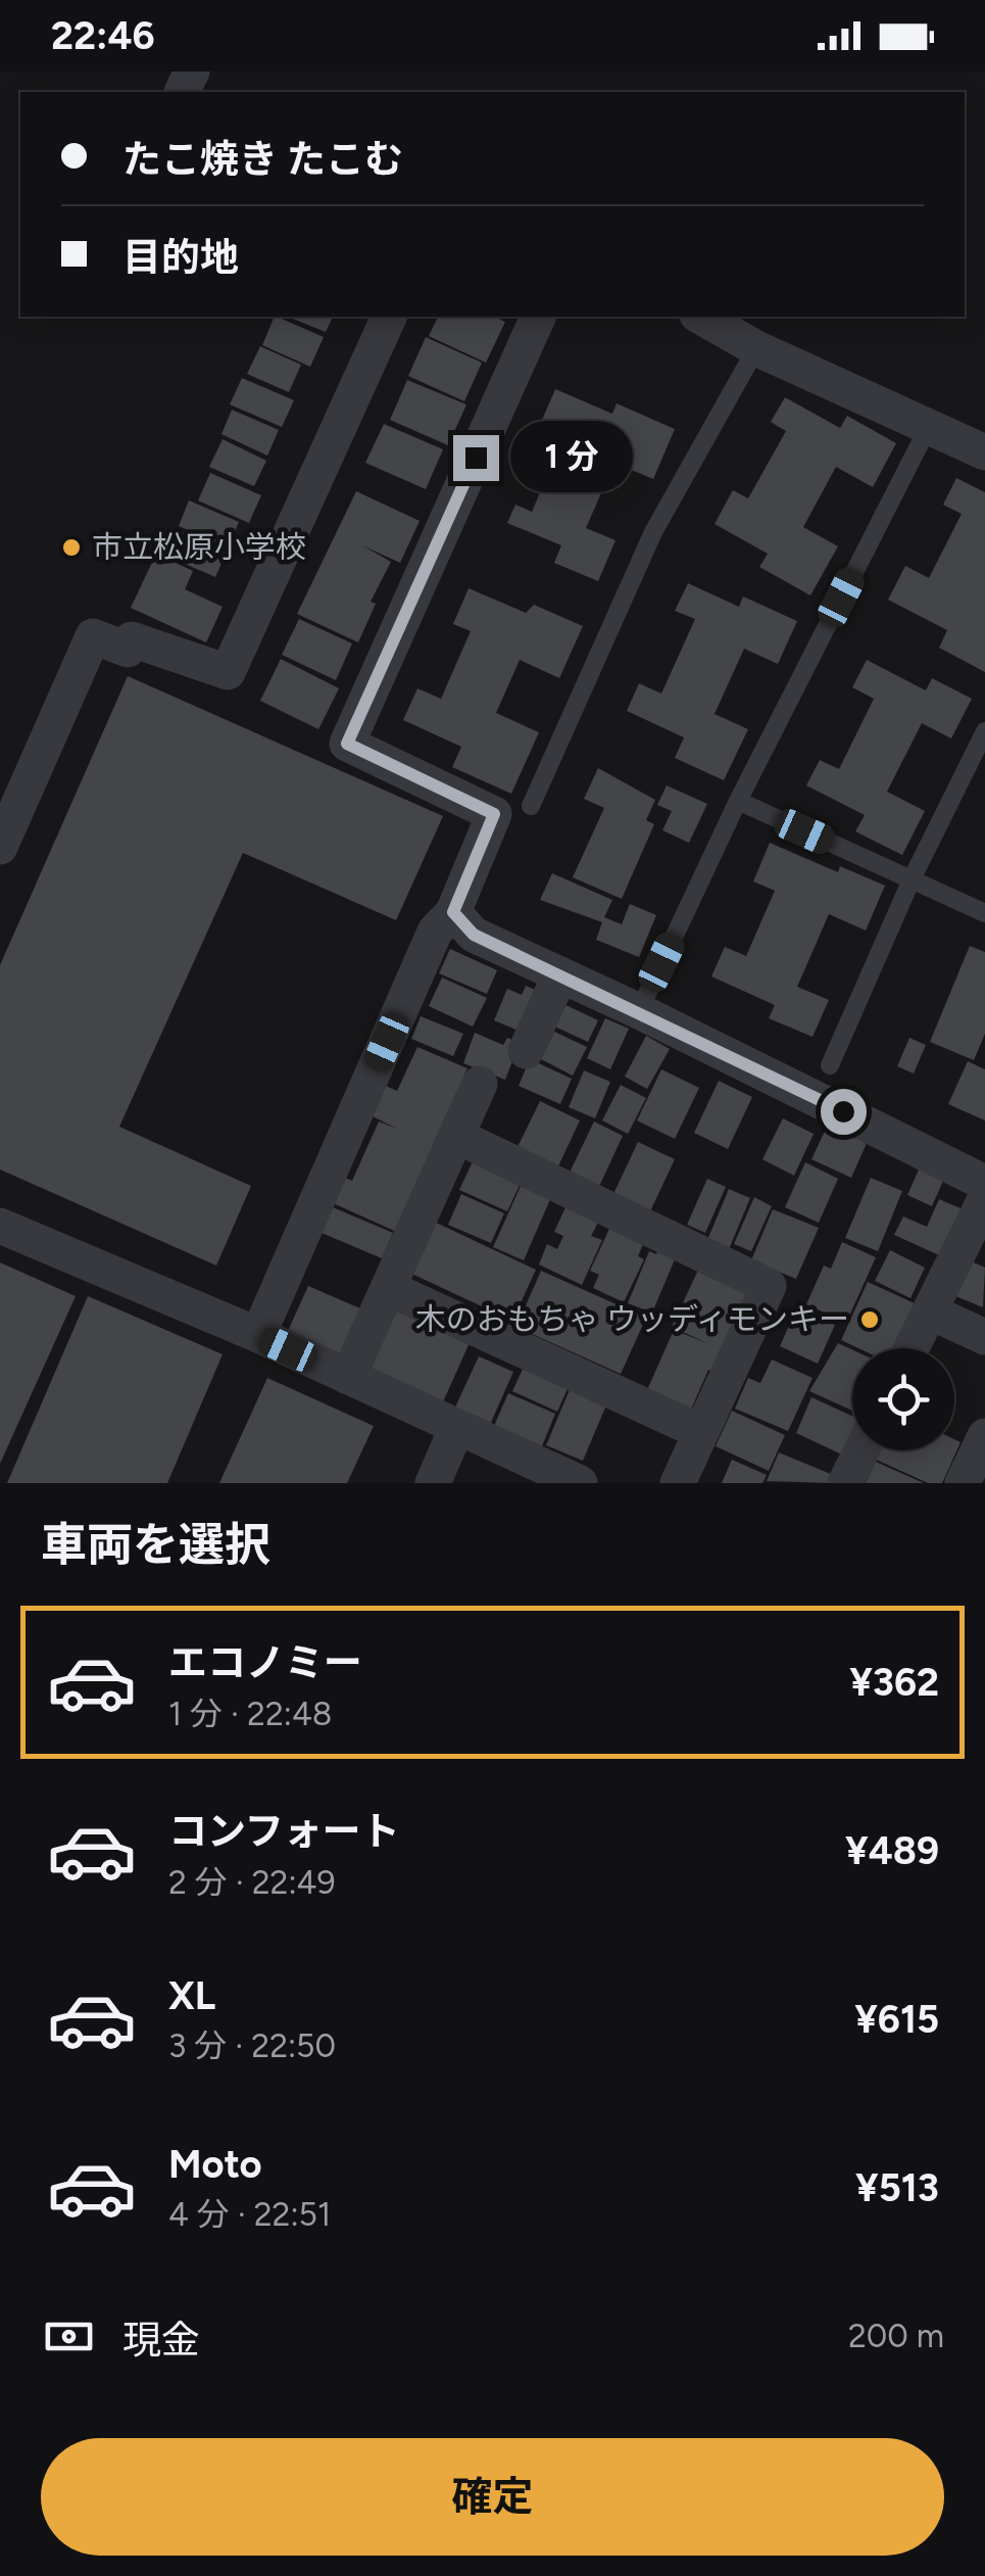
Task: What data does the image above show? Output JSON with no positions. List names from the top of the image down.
{
  "places": ["市立松原小学校", "木のおもちゃ ウッディモンキー"],
  "page": {
    "status": "22:46",
    "banner": ["たこ焼き たこむ", "目的地"],
    "bubble": "1 分",
    "heading": "車両を選択",
    "list": [
      {
        "name": "エコノミー",
        "note": "1 分 · 22:48",
        "value": "¥362"
      },
      {
        "name": "コンフォート",
        "note": "2 分 · 22:49",
        "value": "¥489"
      },
      {
        "name": "XL",
        "note": "3 分 · 22:50",
        "value": "¥615"
      },
      {
        "name": "Moto",
        "note": "4 分 · 22:51",
        "value": "¥513"
      }
    ],
    "pay": ["現金", "200 m"],
    "buttons": "確定"
  }
}
